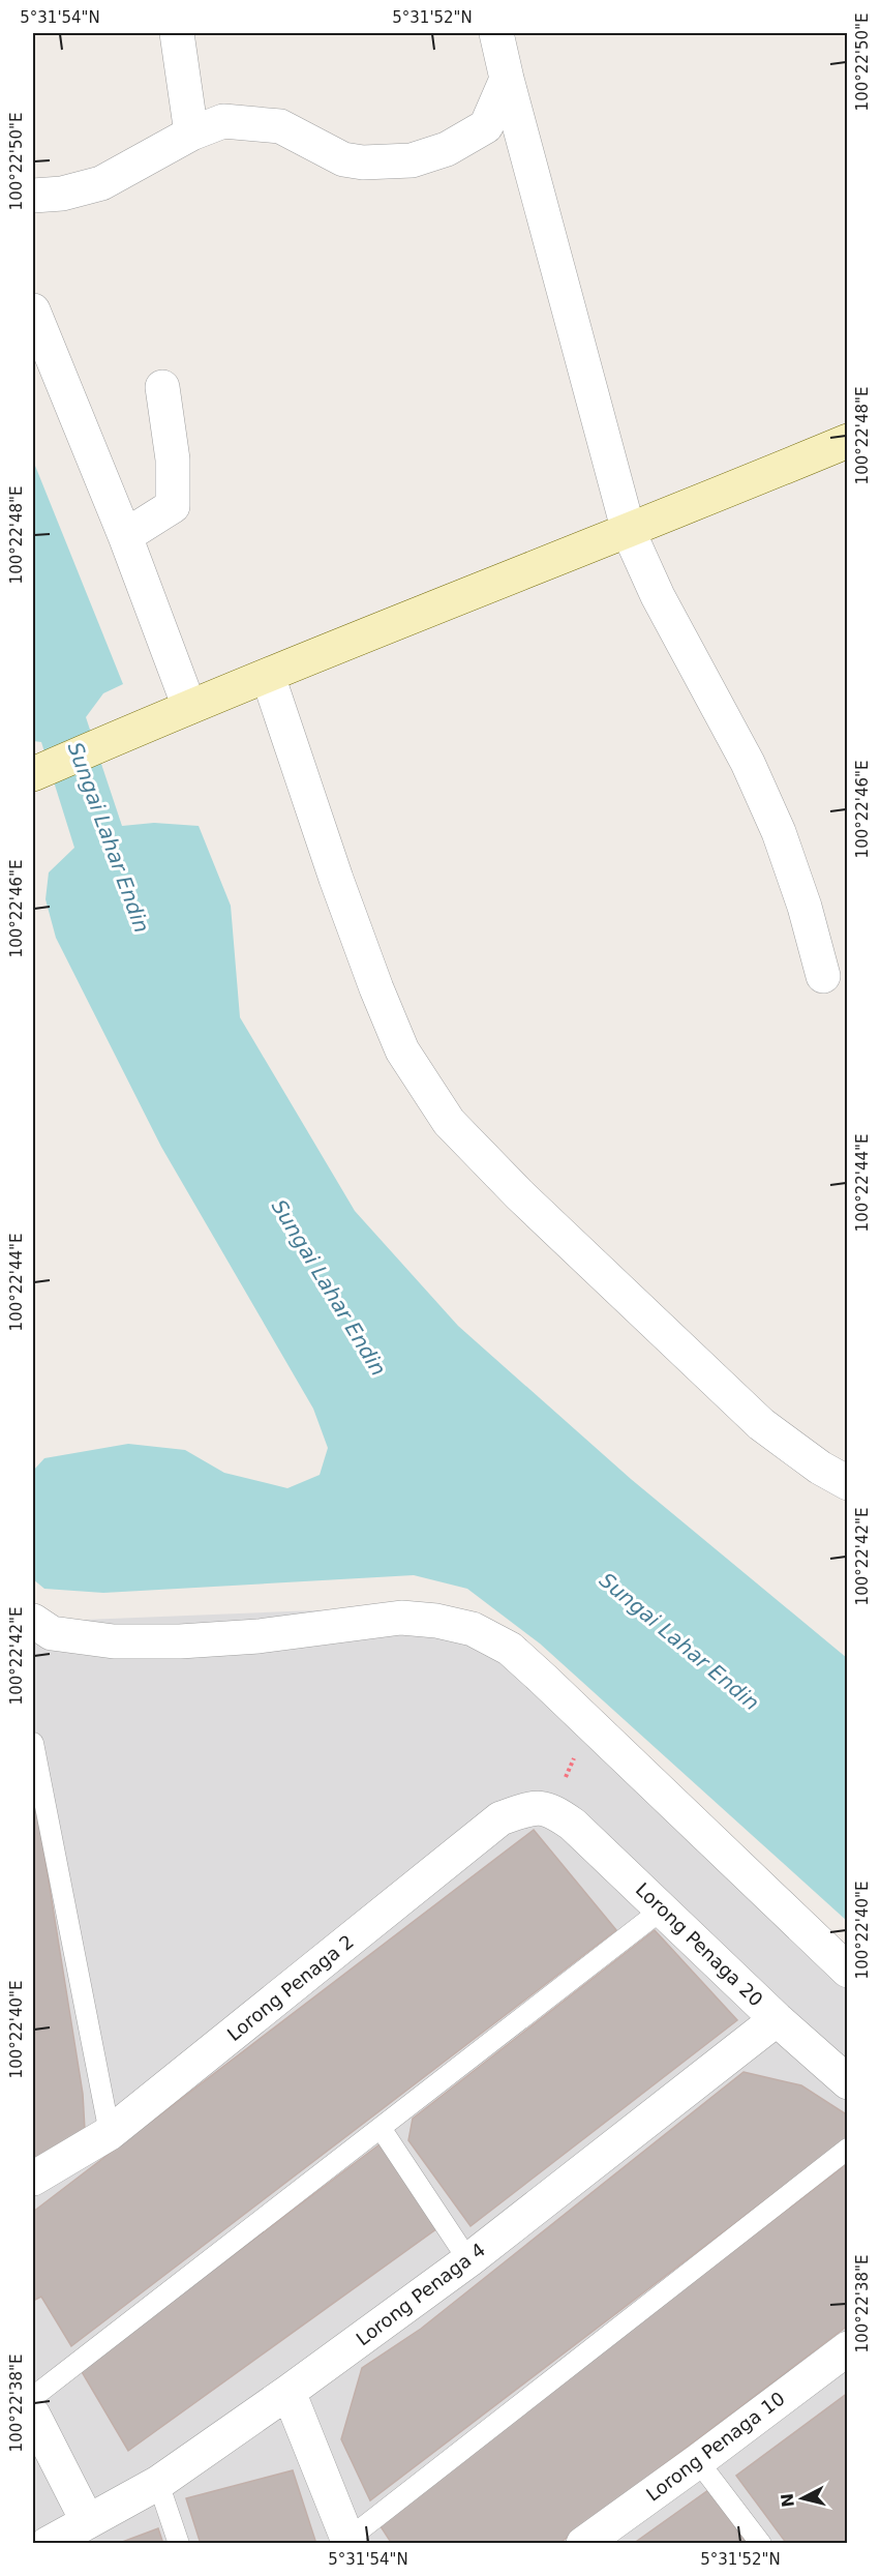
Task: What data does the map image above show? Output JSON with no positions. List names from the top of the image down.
{
  "streets": {
    "street": [
      "Lorong Penaga 20",
      "Lorong Penaga 2",
      "Lorong Penaga 4",
      "Lorong Penaga 10"
    ]
  },
  "crossings": [
    ["Lorong Penaga 20", "Lorong Penaga 2"],
    ["Lorong Penaga 20", "Lorong Penaga 4"]
  ],
  "water": ["Sungai Lahar Endin"],
  "north": "left",
  "coordinates": [
    "5°31'54\"N",
    "5°31'52\"N",
    "100°22'50\"E",
    "100°22'48\"E",
    "100°22'46\"E",
    "100°22'44\"E",
    "100°22'42\"E",
    "100°22'40\"E",
    "100°22'38\"E"
  ]
}
